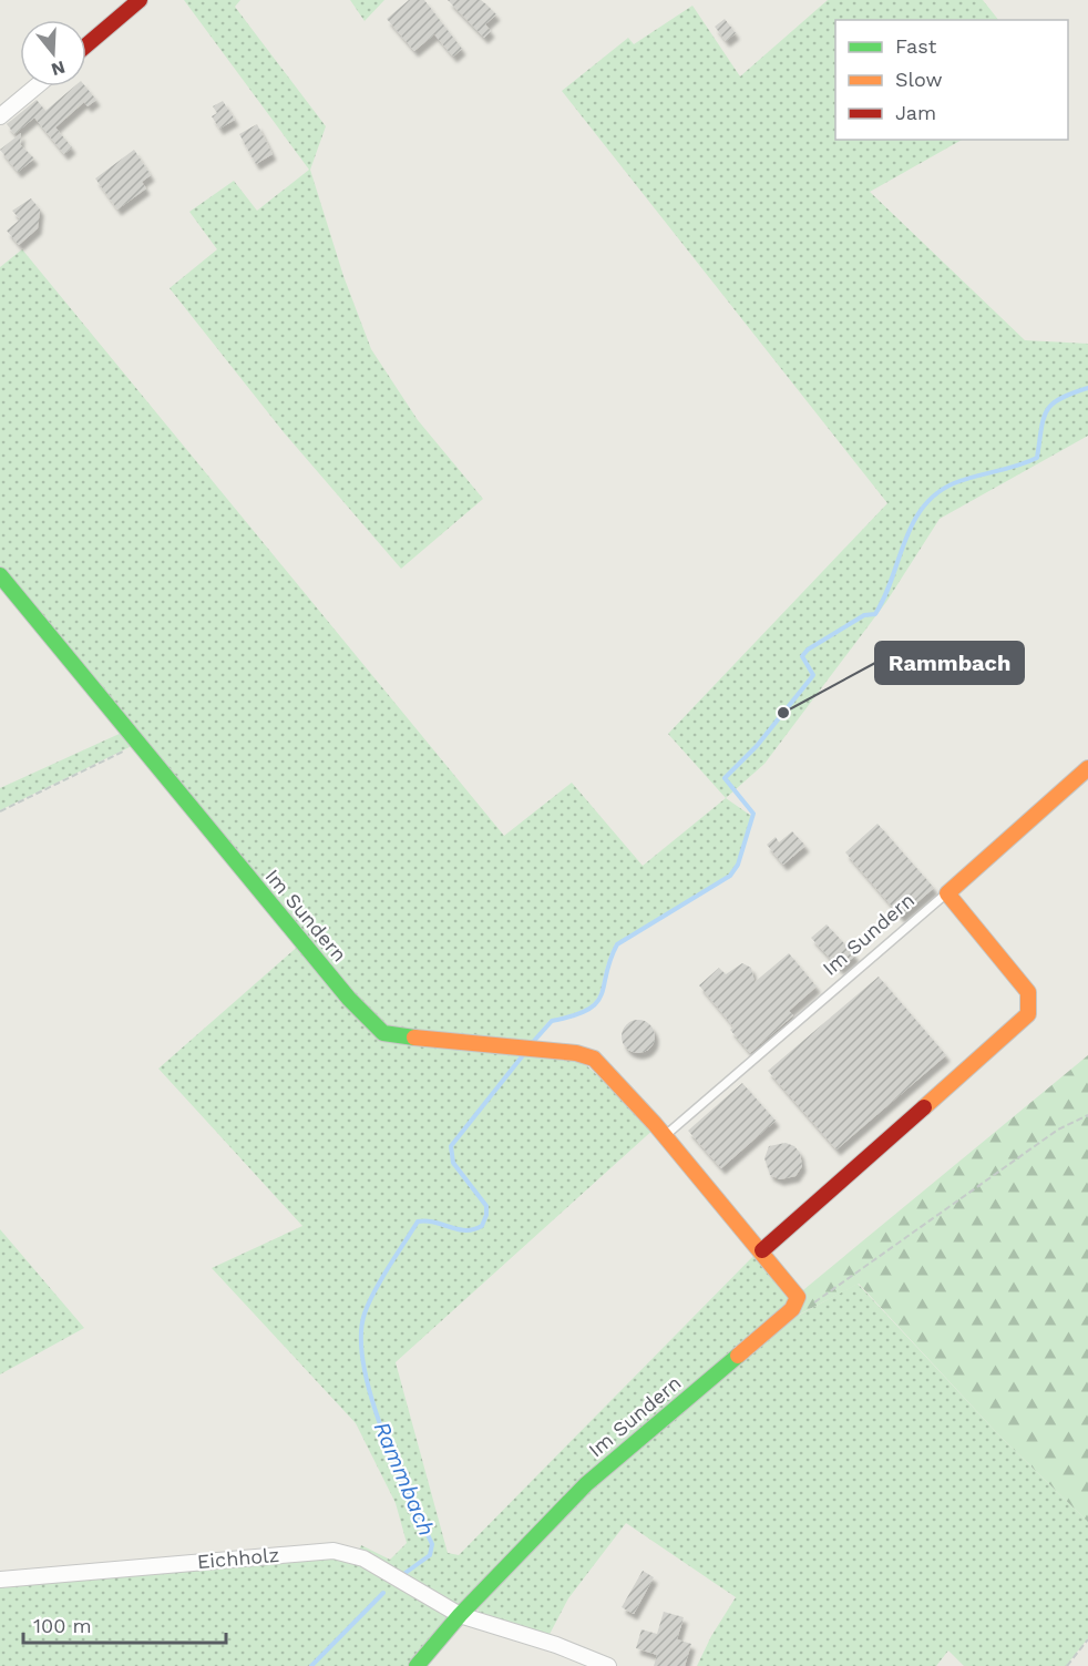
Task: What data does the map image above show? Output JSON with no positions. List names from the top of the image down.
{
  "streets": {
    "street": ["Im Sundern", "Eichholz"]
  },
  "crossings": [
    ["Im Sundern", "Eichholz"]
  ],
  "water": ["Rammbach"],
  "places": ["Rammbach"],
  "legend": ["Fast", "Slow", "Jam"],
  "scale_bar": "100 m",
  "north": "bottom"
}
